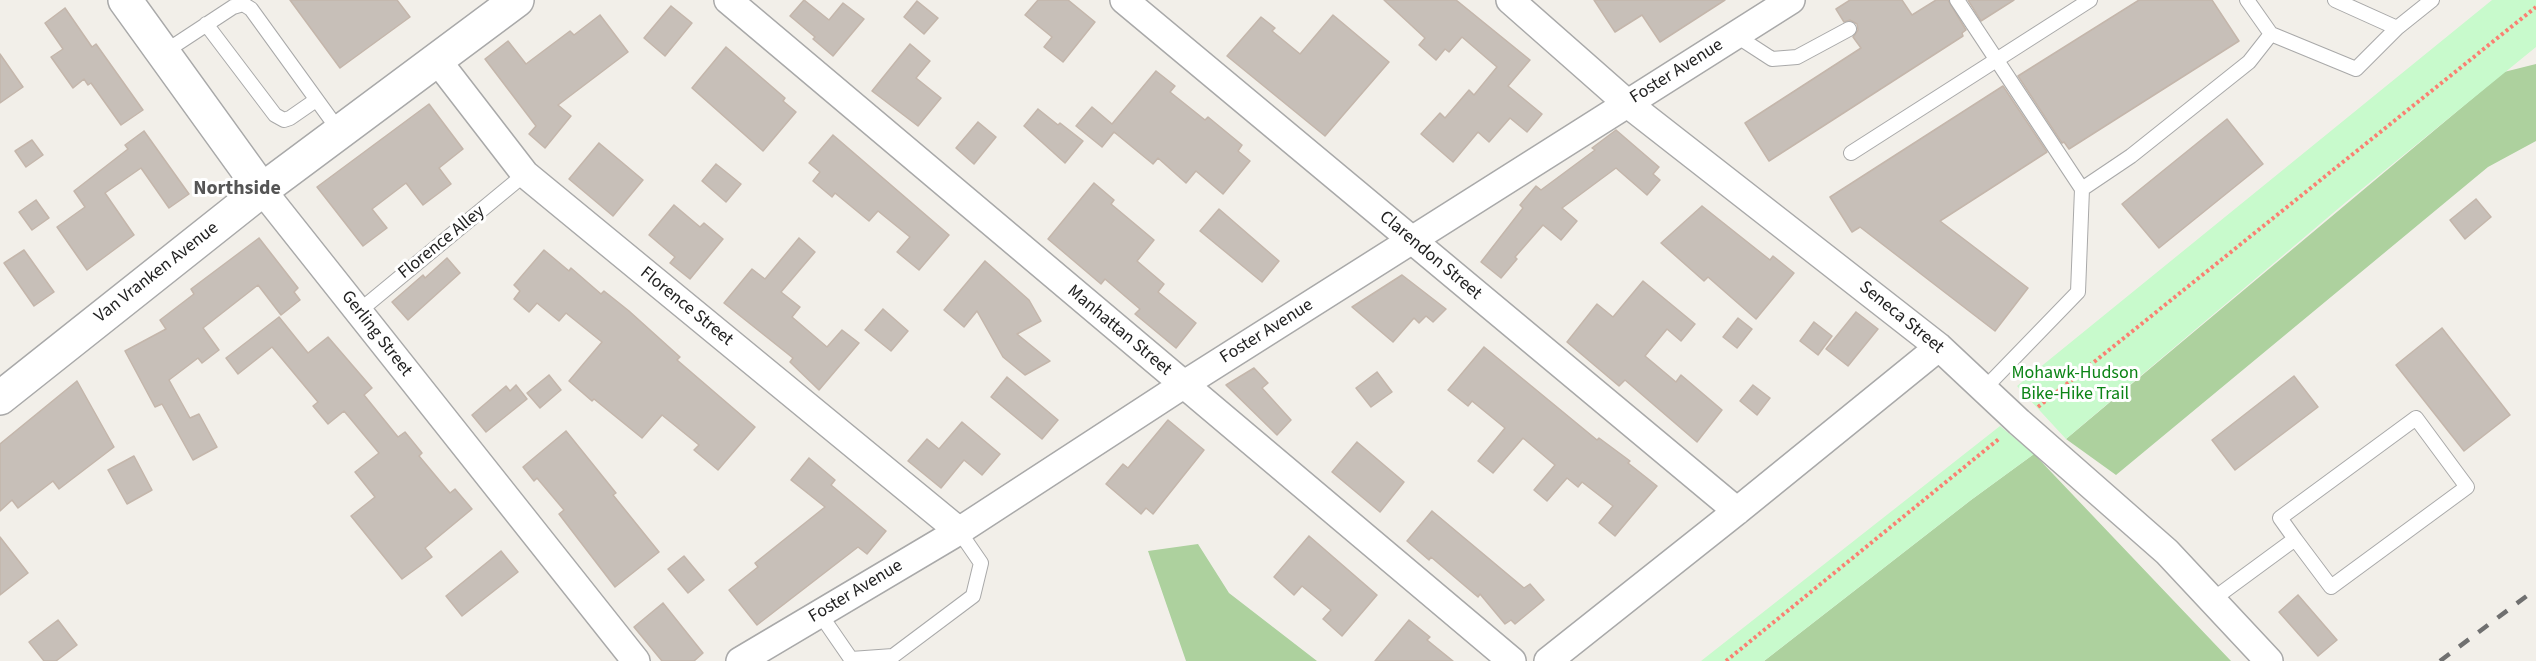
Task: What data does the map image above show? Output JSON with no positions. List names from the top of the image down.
{
  "streets": {
    "street": [
      "Foster Avenue",
      "Clarendon Street",
      "Van Vranken Avenue",
      "Florence Street",
      "Seneca Street",
      "Manhattan Street",
      "Gerling Street"
    ],
    "lane": ["Florence Alley"]
  },
  "crossings": [
    ["Foster Avenue", "Clarendon Street"],
    ["Foster Avenue", "Florence Street"],
    ["Foster Avenue", "Seneca Street"],
    ["Foster Avenue", "Manhattan Street"],
    ["Florence Alley", "Florence Street"],
    ["Florence Alley", "Gerling Street"],
    ["Van Vranken Avenue", "Florence Street"],
    ["Van Vranken Avenue", "Gerling Street"]
  ],
  "districts": ["Northside"],
  "parks": ["Mohawk-Hudson Bike-Hike Trail"]
}
